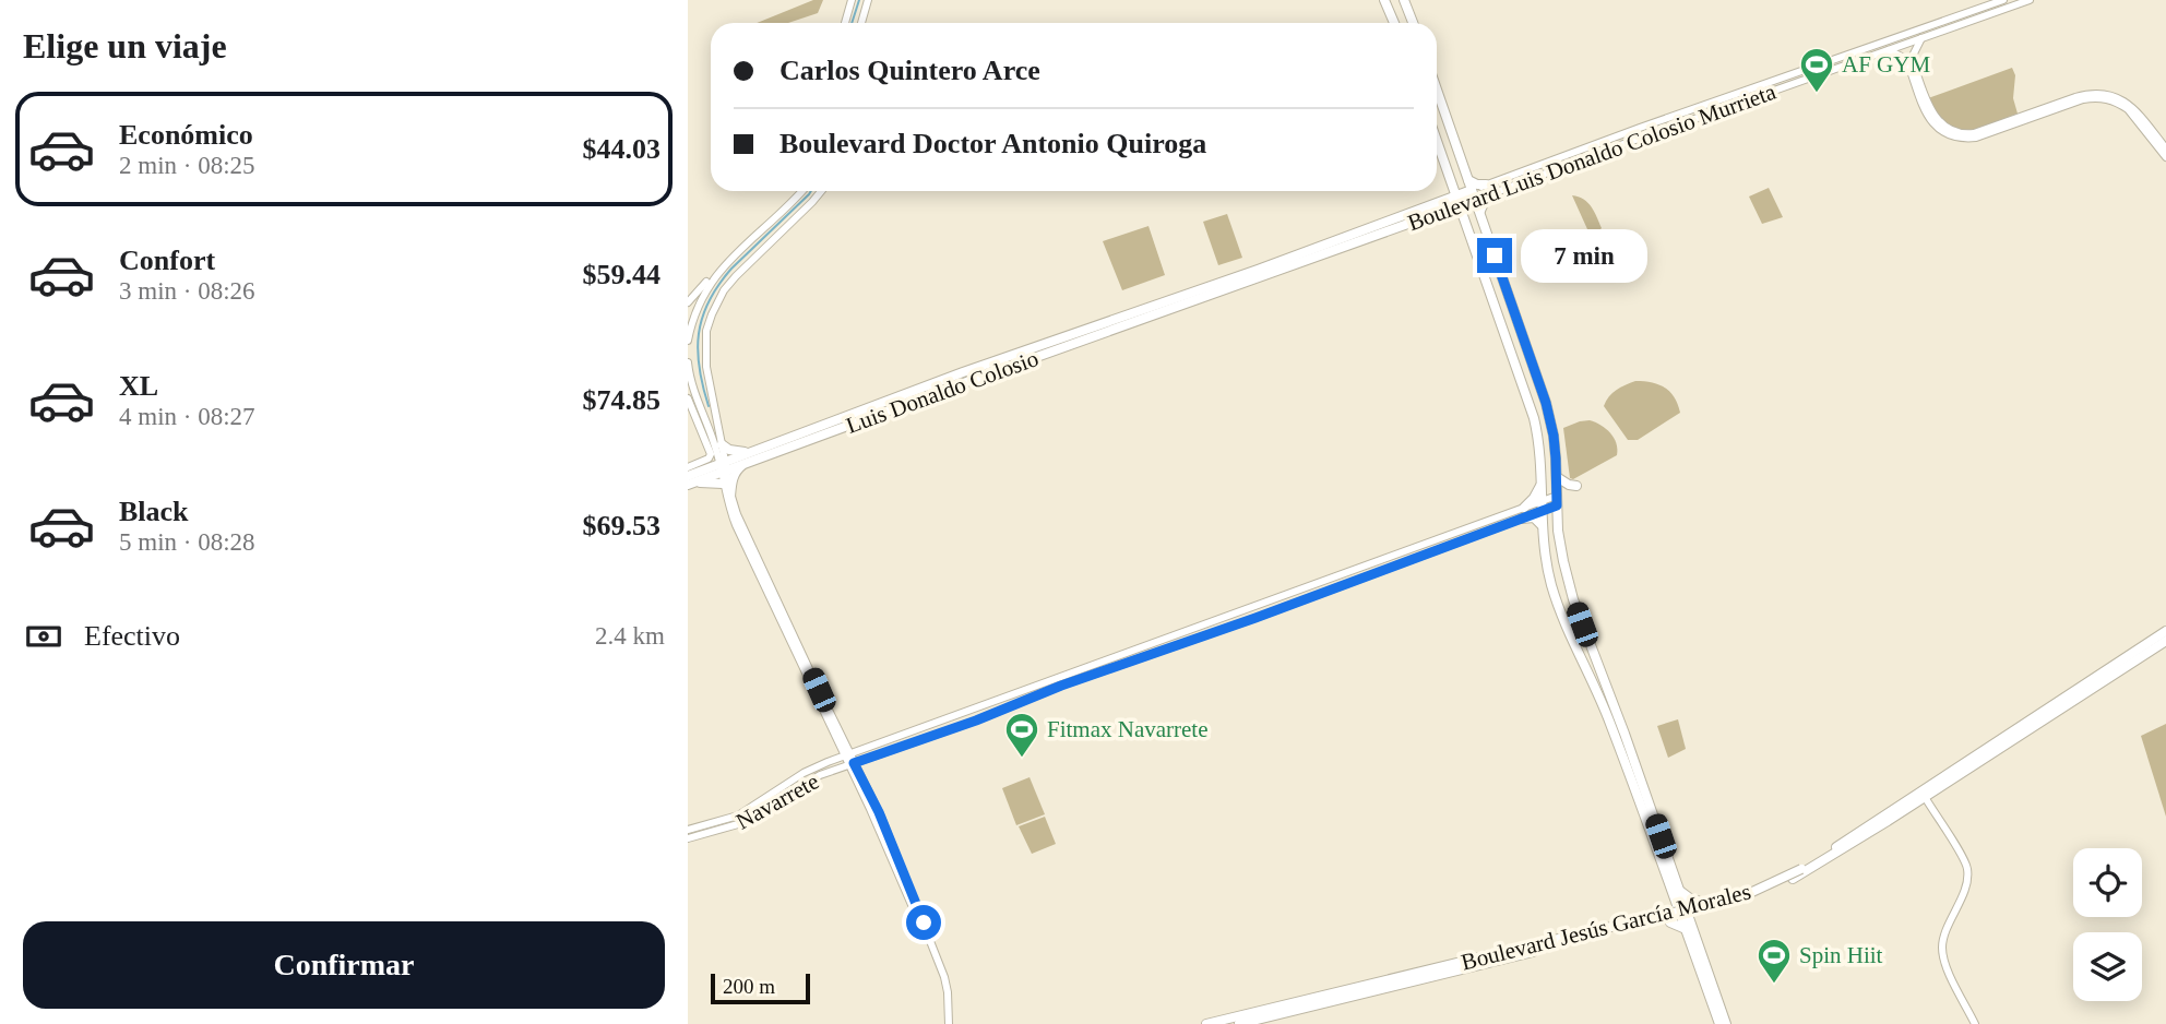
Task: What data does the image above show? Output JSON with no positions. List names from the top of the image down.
{
  "streets": {
    "main road": [
      "Boulevard Luis Donaldo Colosio Murrieta",
      "Luis Donaldo Colosio",
      "Navarrete",
      "Boulevard Jesús García Morales"
    ]
  },
  "crossings": [
    ["Boulevard Luis Donaldo Colosio Murrieta", "Luis Donaldo Colosio"]
  ],
  "places": {
    "sports": ["AF GYM", "Fitmax Navarrete", "Spin Hiit"]
  },
  "scale_bar": "200 m",
  "page": {
    "heading": "Elige un viaje",
    "banner": ["Carlos Quintero Arce", "Boulevard Doctor Antonio Quiroga"],
    "list": [
      {
        "name": "Económico",
        "note": "2 min · 08:25",
        "value": "$44.03"
      },
      {
        "name": "Confort",
        "note": "3 min · 08:26",
        "value": "$59.44"
      },
      {
        "name": "XL",
        "note": "4 min · 08:27",
        "value": "$74.85"
      },
      {
        "name": "Black",
        "note": "5 min · 08:28",
        "value": "$69.53"
      }
    ],
    "bubble": "7 min",
    "pay": ["Efectivo", "2.4 km"],
    "buttons": "Confirmar",
    "scale": "200 m"
  }
}
